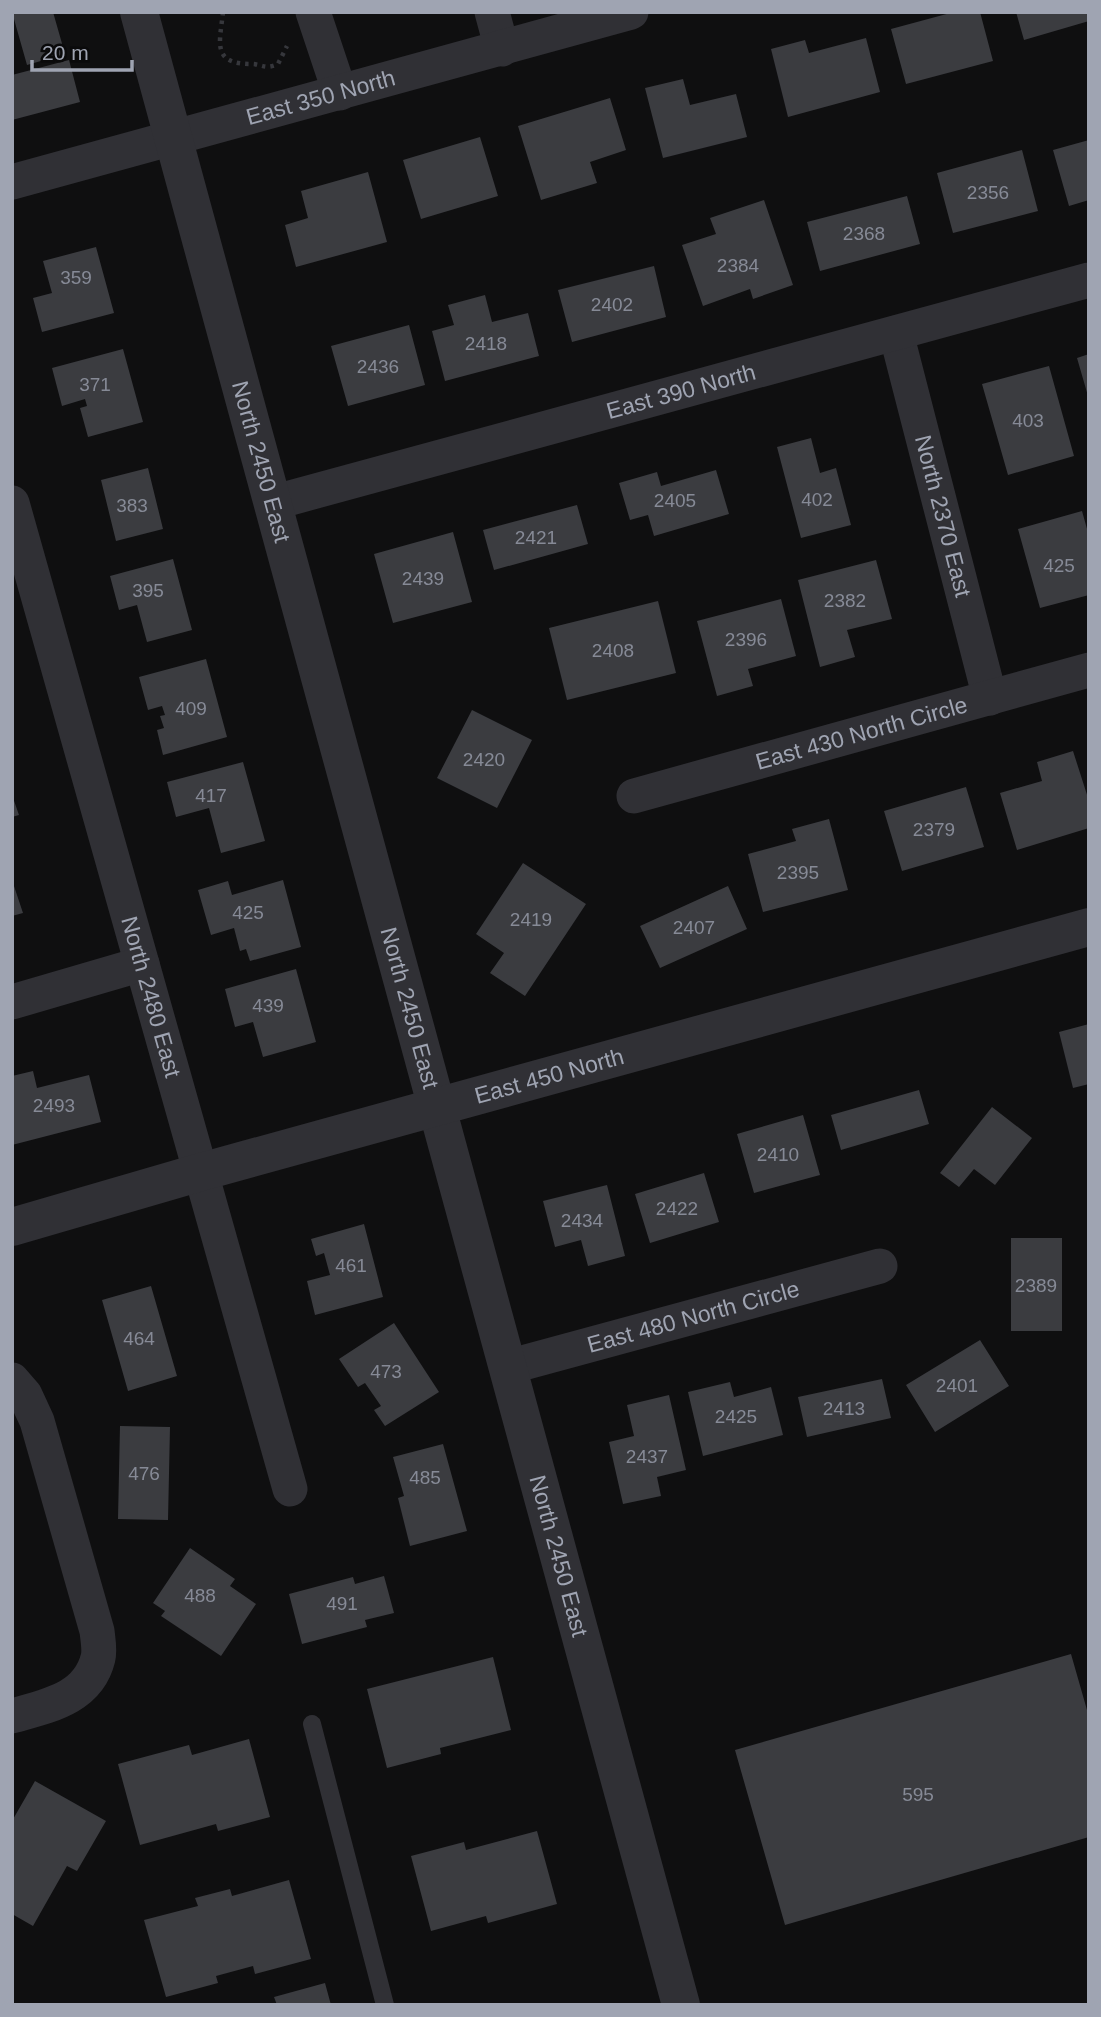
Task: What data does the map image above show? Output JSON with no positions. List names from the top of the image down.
{
  "streets": {
    "street": [
      "East 350 North",
      "East 390 North",
      "North 2450 East",
      "North 2370 East",
      "East 430 North Circle",
      "North 2480 East",
      "East 450 North",
      "East 480 North Circle"
    ]
  },
  "crossings": [
    ["East 350 North", "North 2450 East"],
    ["East 390 North", "North 2450 East"],
    ["East 390 North", "North 2370 East"],
    ["North 2450 East", "East 450 North"],
    ["North 2450 East", "East 480 North Circle"],
    ["North 2370 East", "East 430 North Circle"],
    ["North 2480 East", "East 450 North"]
  ],
  "house_numbers": [
    "2356",
    "2368",
    "2384",
    "359",
    "2402",
    "2418",
    "2436",
    "371",
    "403",
    "402",
    "2405",
    "383",
    "2421",
    "425",
    "2439",
    "395",
    "2382",
    "2396",
    "2408",
    "409",
    "2420",
    "417",
    "2379",
    "2395",
    "425",
    "2419",
    "2407",
    "439",
    "2493",
    "2410",
    "2422",
    "2434",
    "461",
    "2389",
    "464",
    "473",
    "2401",
    "2413",
    "2425",
    "2437",
    "476",
    "485",
    "488",
    "491",
    "595"
  ],
  "scale_bar": "20 m"
}
